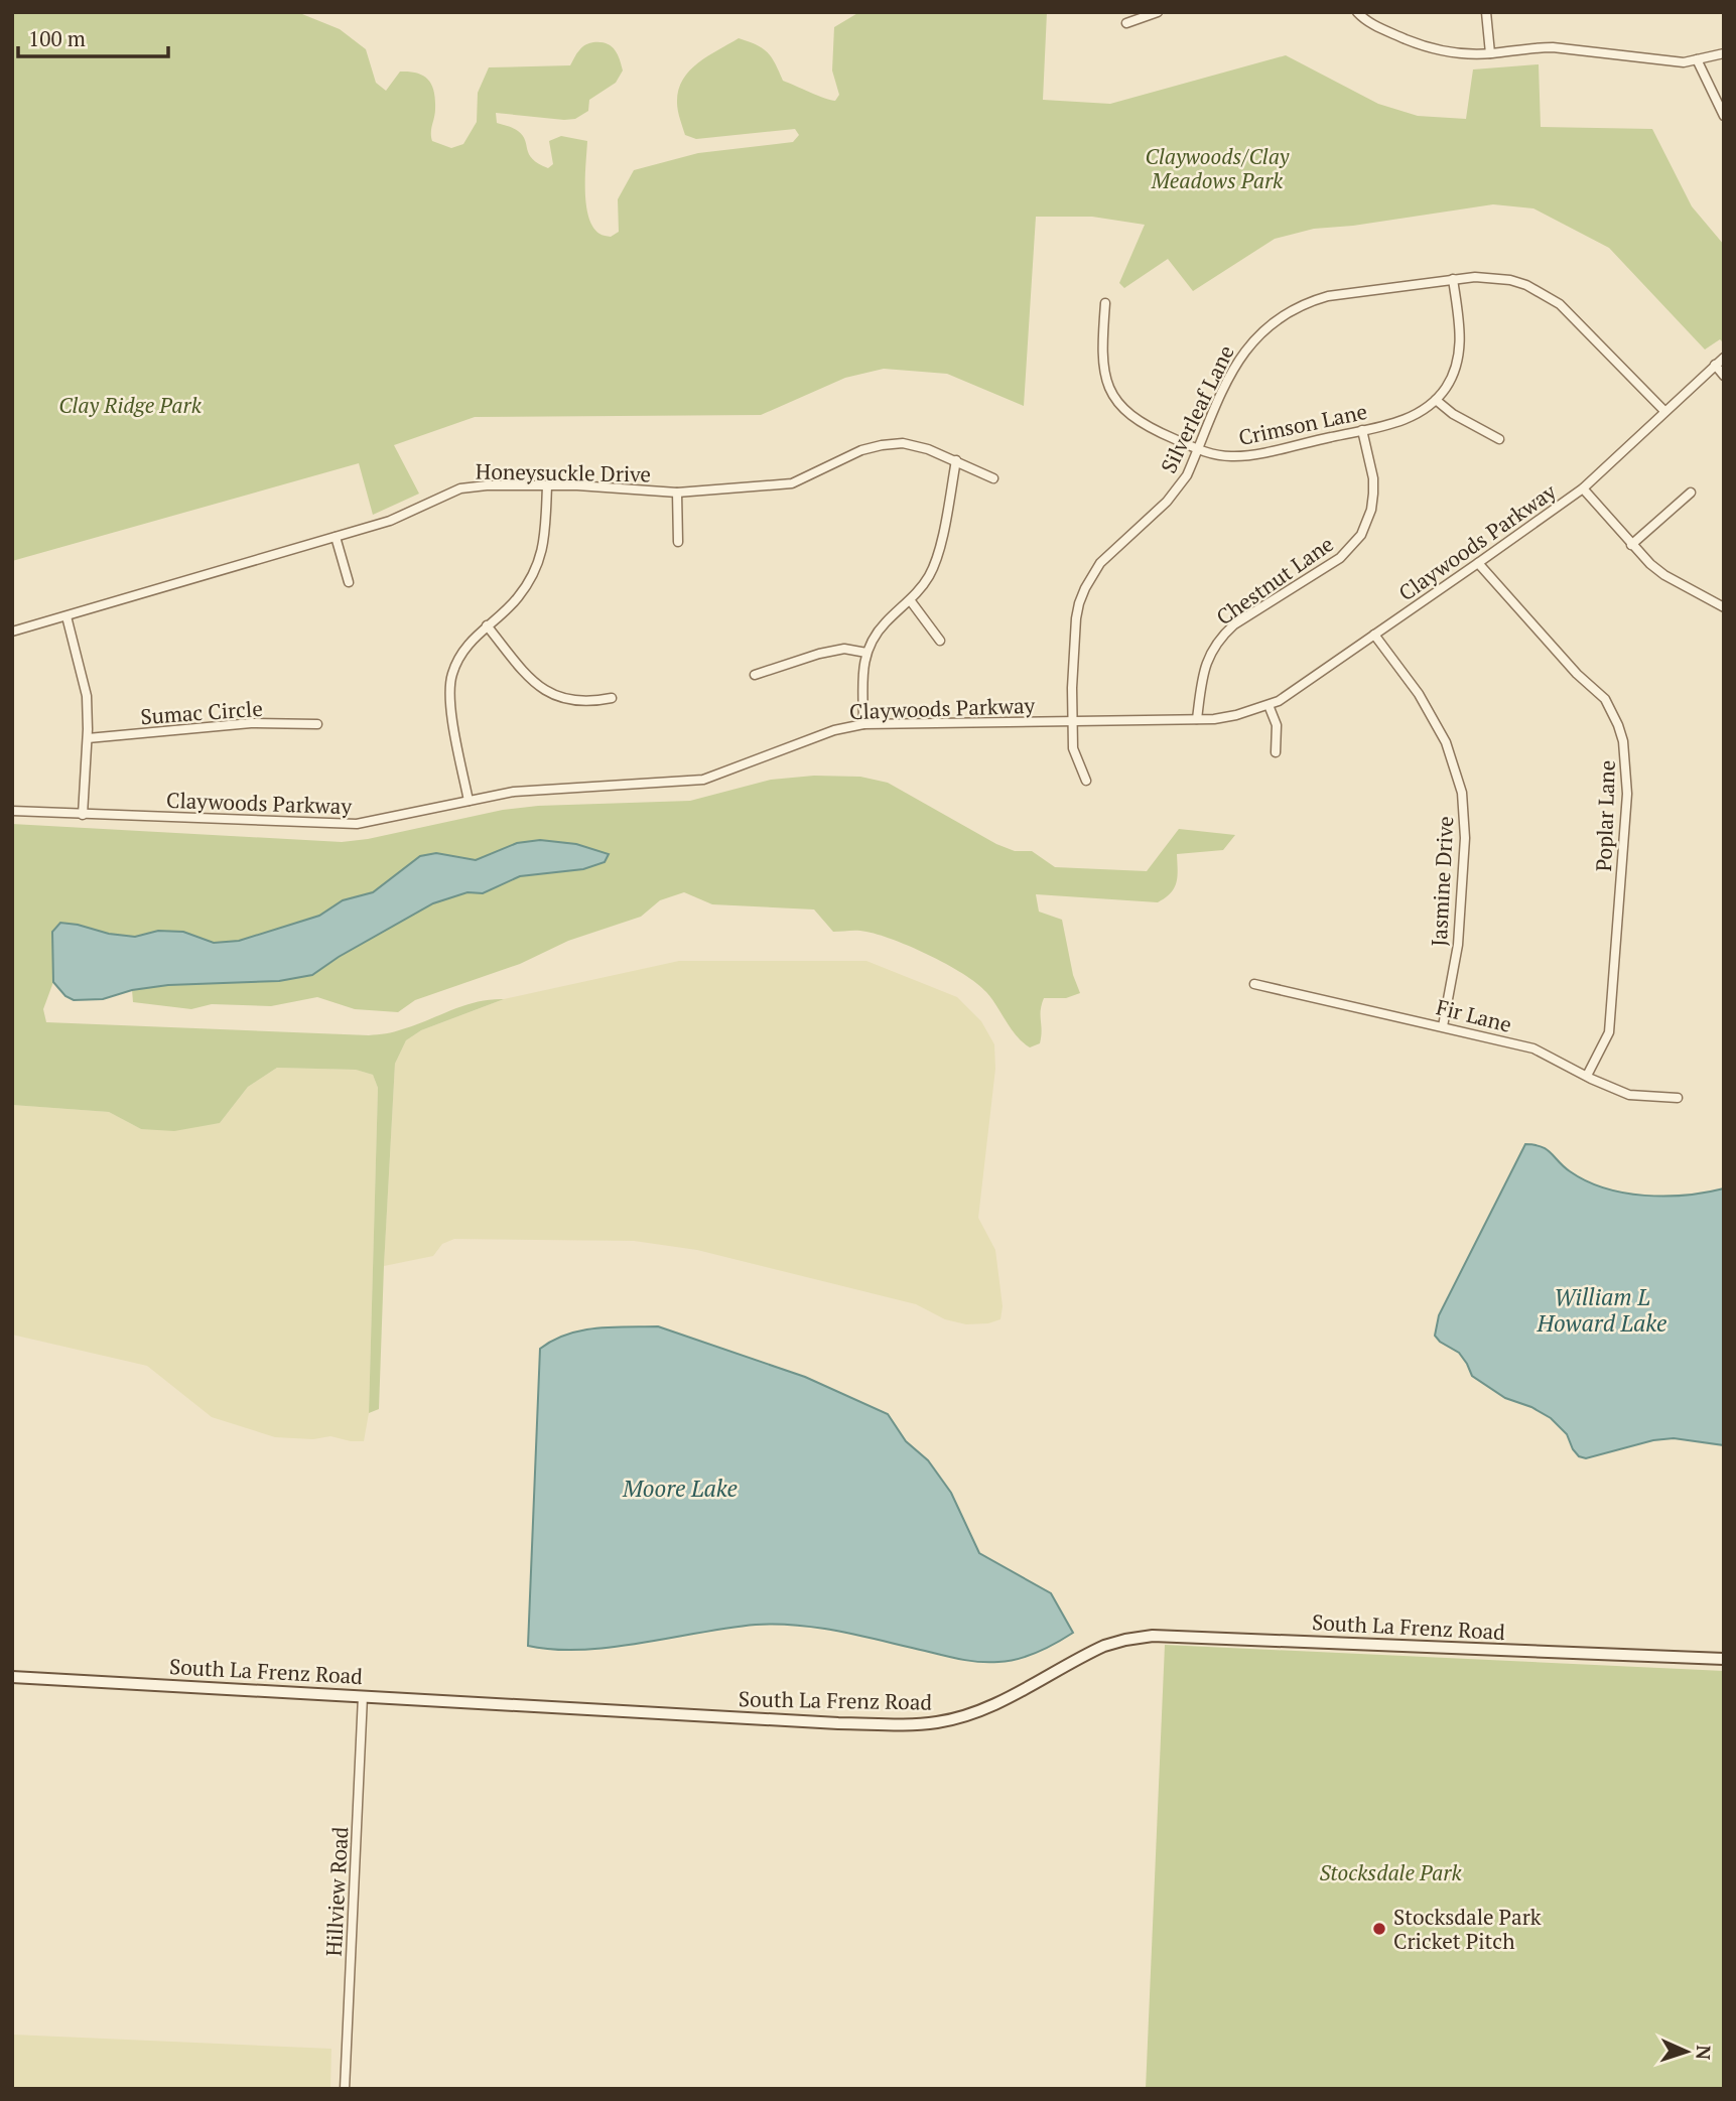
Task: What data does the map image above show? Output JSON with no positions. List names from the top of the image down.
{
  "streets": {
    "street": [
      "Silverleaf Lane",
      "Crimson Lane",
      "Honeysuckle Drive",
      "Claywoods Parkway",
      "Chestnut Lane",
      "Sumac Circle",
      "Poplar Lane",
      "Jasmine Drive",
      "Fir Lane",
      "South La Frenz Road",
      "Hillview Road"
    ]
  },
  "crossings": [
    ["Silverleaf Lane", "Crimson Lane"],
    ["Silverleaf Lane", "Claywoods Parkway"],
    ["Crimson Lane", "Chestnut Lane"],
    ["Claywoods Parkway", "Chestnut Lane"],
    ["Claywoods Parkway", "Poplar Lane"],
    ["Claywoods Parkway", "Jasmine Drive"],
    ["Poplar Lane", "Fir Lane"],
    ["Jasmine Drive", "Fir Lane"],
    ["South La Frenz Road", "Hillview Road"]
  ],
  "water": ["William L Howard Lake", "Moore Lake"],
  "parks": ["Claywoods/Clay Meadows Park", "Clay Ridge Park", "Stocksdale Park"],
  "places": ["Stocksdale Park Cricket Pitch"],
  "scale_bar": "100 m",
  "north": "right"
}
